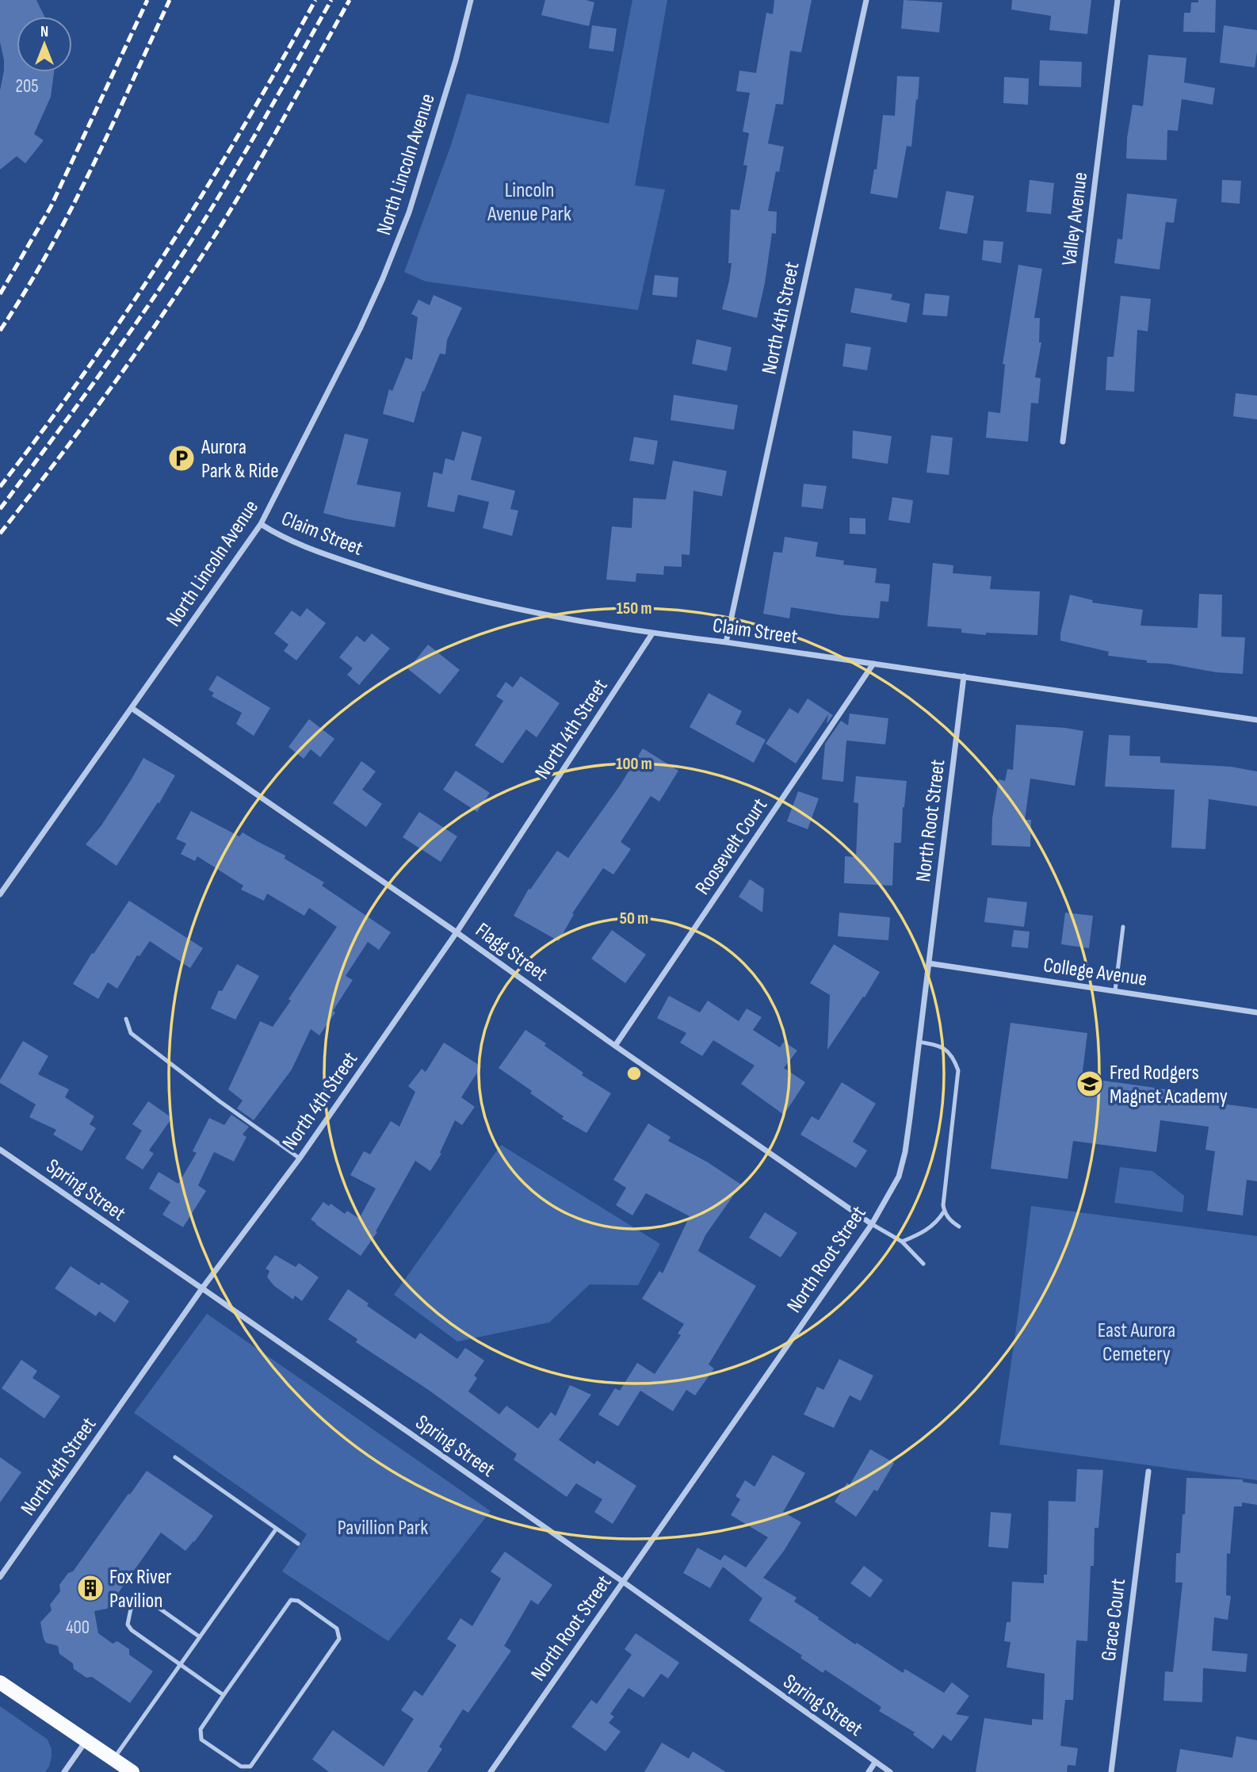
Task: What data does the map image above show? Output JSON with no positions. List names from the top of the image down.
{
  "streets": {
    "street": [
      "North Lincoln Avenue",
      "Valley Avenue",
      "North 4th Street",
      "Claim Street",
      "North Root Street",
      "Roosevelt Court",
      "Flagg Street",
      "College Avenue",
      "Spring Street",
      "Grace Court"
    ]
  },
  "crossings": [
    ["North Lincoln Avenue", "Claim Street"],
    ["North Lincoln Avenue", "Flagg Street"],
    ["North 4th Street", "Claim Street"],
    ["North 4th Street", "Flagg Street"],
    ["North 4th Street", "Spring Street"],
    ["Claim Street", "North Root Street"],
    ["Claim Street", "Roosevelt Court"],
    ["North Root Street", "Flagg Street"],
    ["North Root Street", "College Avenue"],
    ["North Root Street", "Spring Street"],
    ["Roosevelt Court", "Flagg Street"]
  ],
  "parks": ["Lincoln Avenue Park", "East Aurora Cemetery", "Pavillion Park"],
  "places": {
    "parking": ["Aurora Park & Ride"],
    "school or university": ["Fred Rodgers Magnet Academy"],
    "building": ["Fox River Pavilion"]
  },
  "house_numbers": ["205", "400"],
  "north": "top",
  "rings": ["150 m", "100 m", "50 m"]
}
